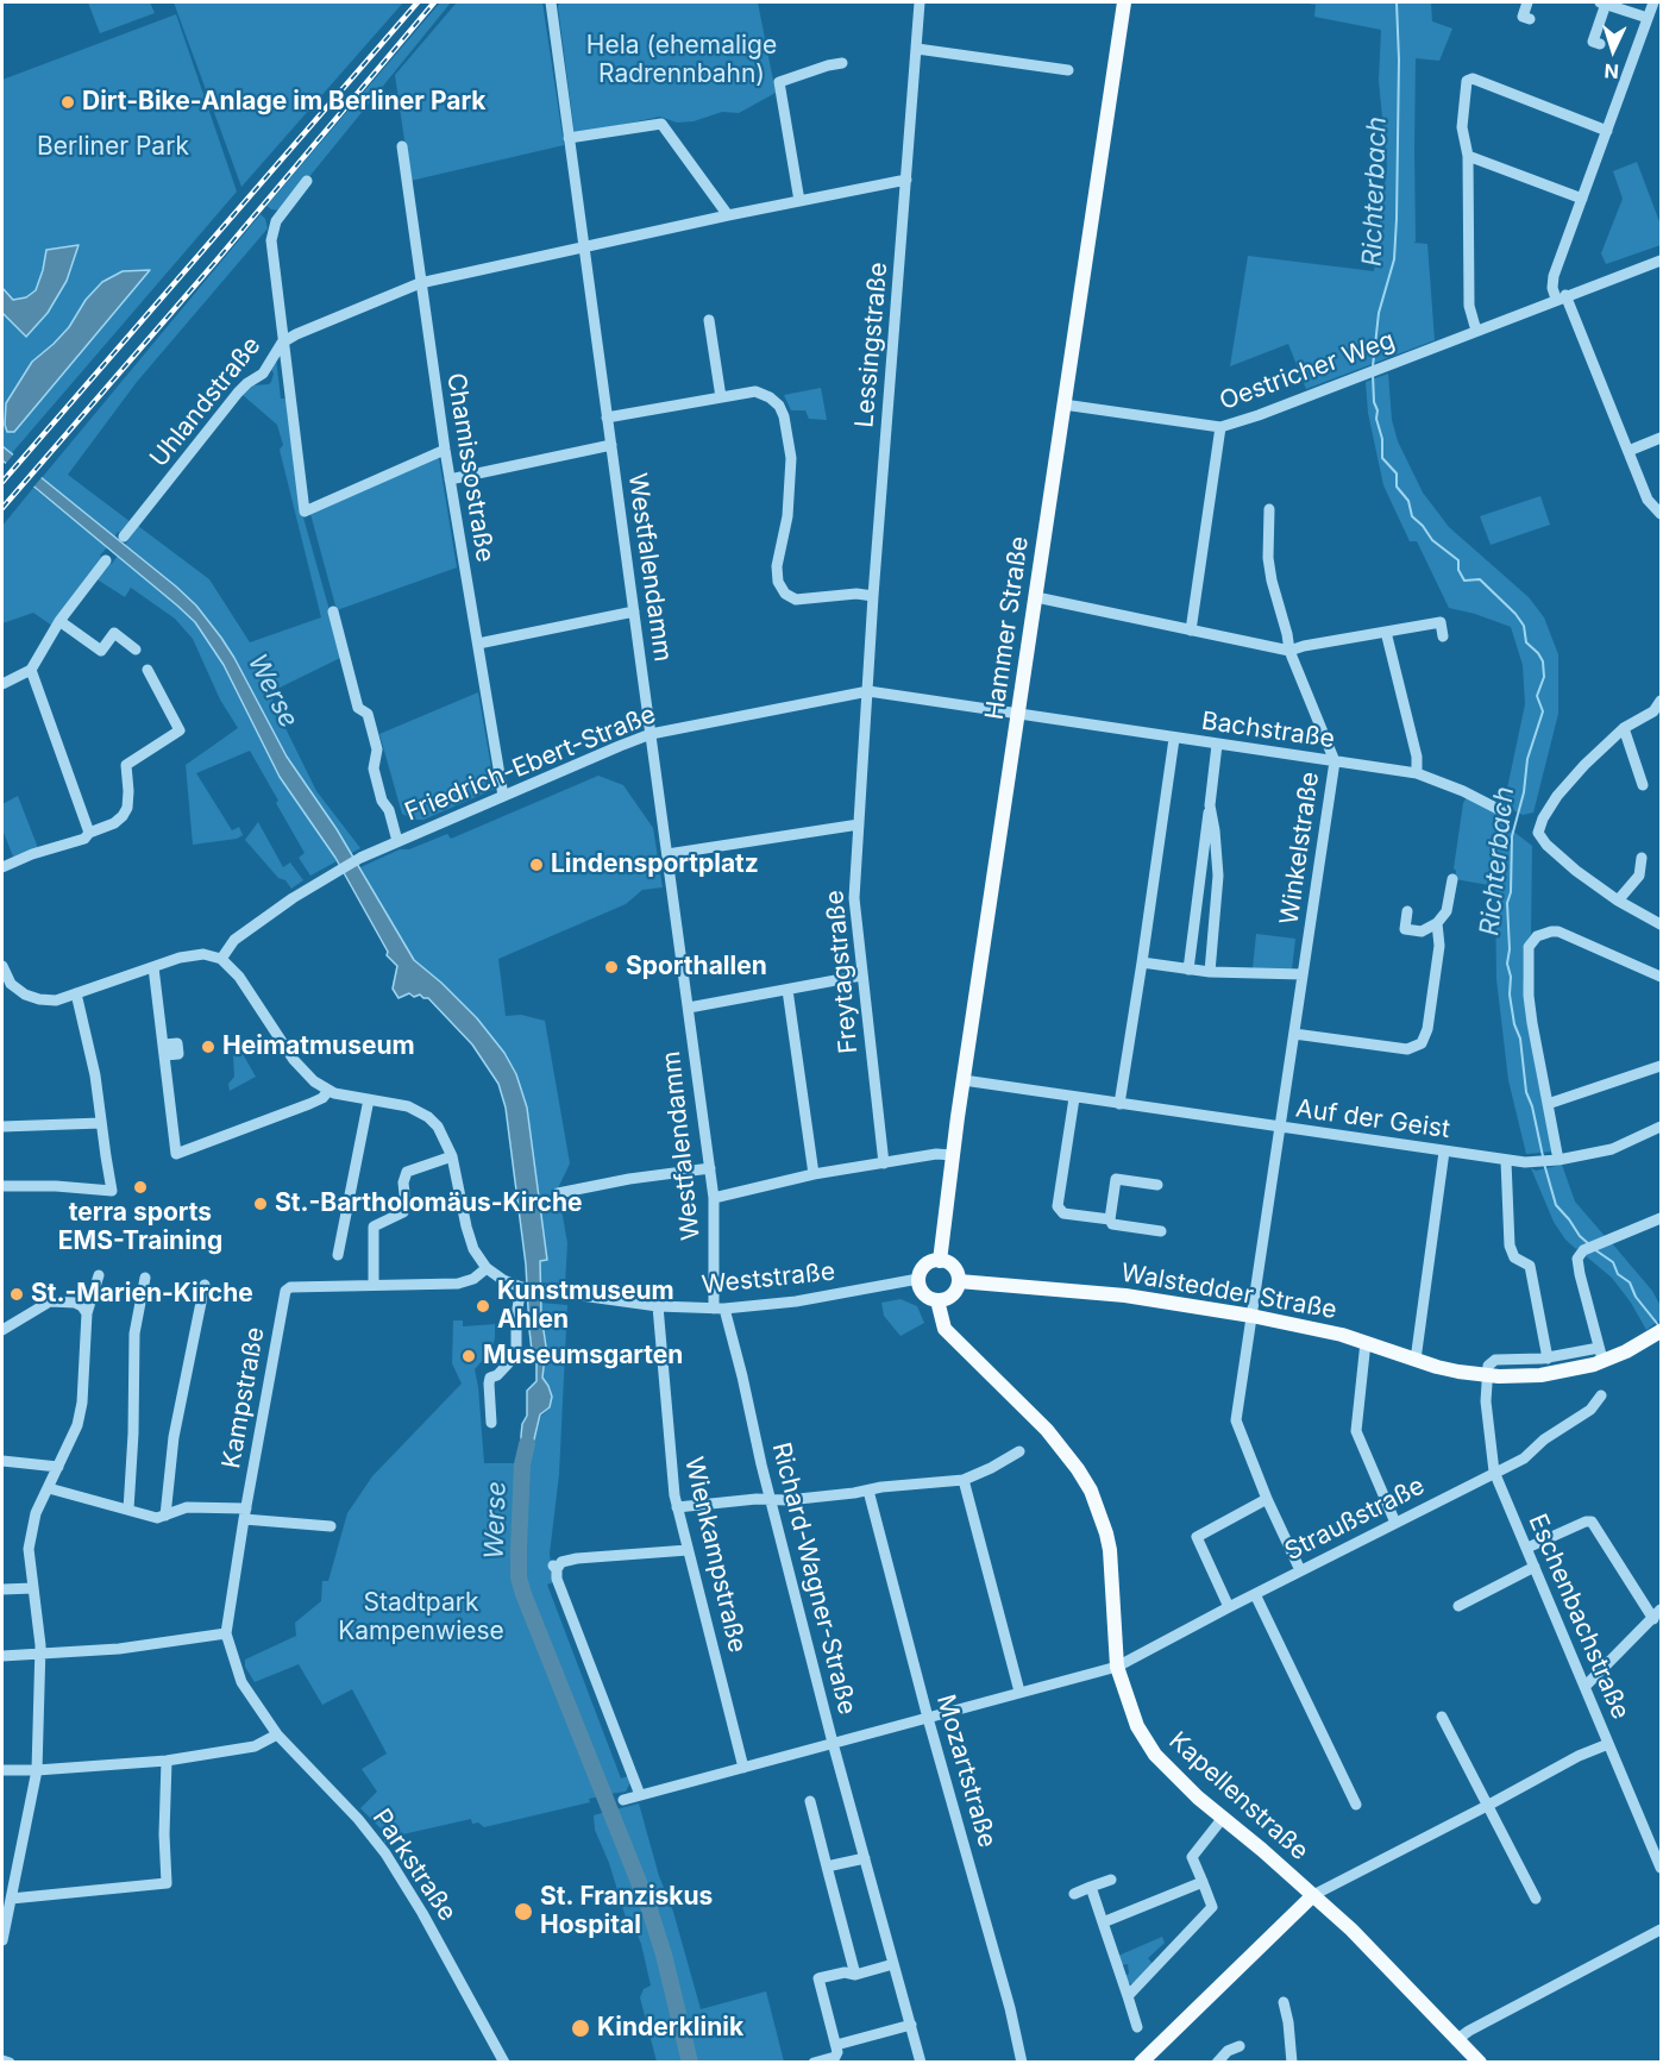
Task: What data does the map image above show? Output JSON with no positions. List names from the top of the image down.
{
  "streets": {
    "main road": ["Hammer Straße", "Walstedder Straße", "Kapellenstraße"],
    "street": [
      "Lessingstraße",
      "Oestricher Weg",
      "Uhlandstraße",
      "Chamissostraße",
      "Westfalendamm",
      "Bachstraße",
      "Friedrich-Ebert-Straße",
      "Winkelstraße",
      "Freytagstraße",
      "Auf der Geist",
      "Weststraße",
      "Kampstraße",
      "Straußstraße",
      "Wienkampstraße",
      "Richard-Wagner-Straße",
      "Eschenbachstraße",
      "Mozartstraße",
      "Parkstraße"
    ]
  },
  "crossings": [
    ["Lessingstraße", "Uhlandstraße"],
    ["Lessingstraße", "Friedrich-Ebert-Straße"],
    ["Lessingstraße", "Freytagstraße"],
    ["Oestricher Weg", "Hammer Straße"],
    ["Uhlandstraße", "Chamissostraße"],
    ["Uhlandstraße", "Westfalendamm"],
    ["Chamissostraße", "Friedrich-Ebert-Straße"],
    ["Westfalendamm", "Friedrich-Ebert-Straße"],
    ["Westfalendamm", "Weststraße"],
    ["Westfalendamm", "Richard-Wagner-Straße"],
    ["Hammer Straße", "Bachstraße"],
    ["Hammer Straße", "Friedrich-Ebert-Straße"],
    ["Hammer Straße", "Auf der Geist"],
    ["Hammer Straße", "Weststraße"],
    ["Hammer Straße", "Walstedder Straße"],
    ["Hammer Straße", "Kapellenstraße"],
    ["Bachstraße", "Friedrich-Ebert-Straße"],
    ["Bachstraße", "Winkelstraße"],
    ["Friedrich-Ebert-Straße", "Freytagstraße"],
    ["Winkelstraße", "Auf der Geist"],
    ["Winkelstraße", "Walstedder Straße"],
    ["Winkelstraße", "Straußstraße"],
    ["Weststraße", "Walstedder Straße"],
    ["Weststraße", "Wienkampstraße"],
    ["Weststraße", "Richard-Wagner-Straße"],
    ["Weststraße", "Kapellenstraße"],
    ["Walstedder Straße", "Eschenbachstraße"],
    ["Walstedder Straße", "Kapellenstraße"],
    ["Kampstraße", "Parkstraße"],
    ["Straußstraße", "Wienkampstraße"],
    ["Straußstraße", "Richard-Wagner-Straße"],
    ["Straußstraße", "Eschenbachstraße"],
    ["Straußstraße", "Mozartstraße"],
    ["Straußstraße", "Kapellenstraße"]
  ],
  "water": ["Richterbach", "Werse"],
  "parks": ["Hela (ehemalige Radrennbahn)", "Berliner Park", "Stadtpark Kampenwiese"],
  "places": [
    "Dirt-Bike-Anlage im Berliner Park",
    "Lindensportplatz",
    "Sporthallen",
    "Heimatmuseum",
    "terra sports EMS-Training",
    "St.-Bartholomäus-Kirche",
    "St.-Marien-Kirche",
    "Kunstmuseum Ahlen",
    "Museumsgarten",
    "St. Franziskus Hospital",
    "Kinderklinik"
  ],
  "north": "bottom"
}
